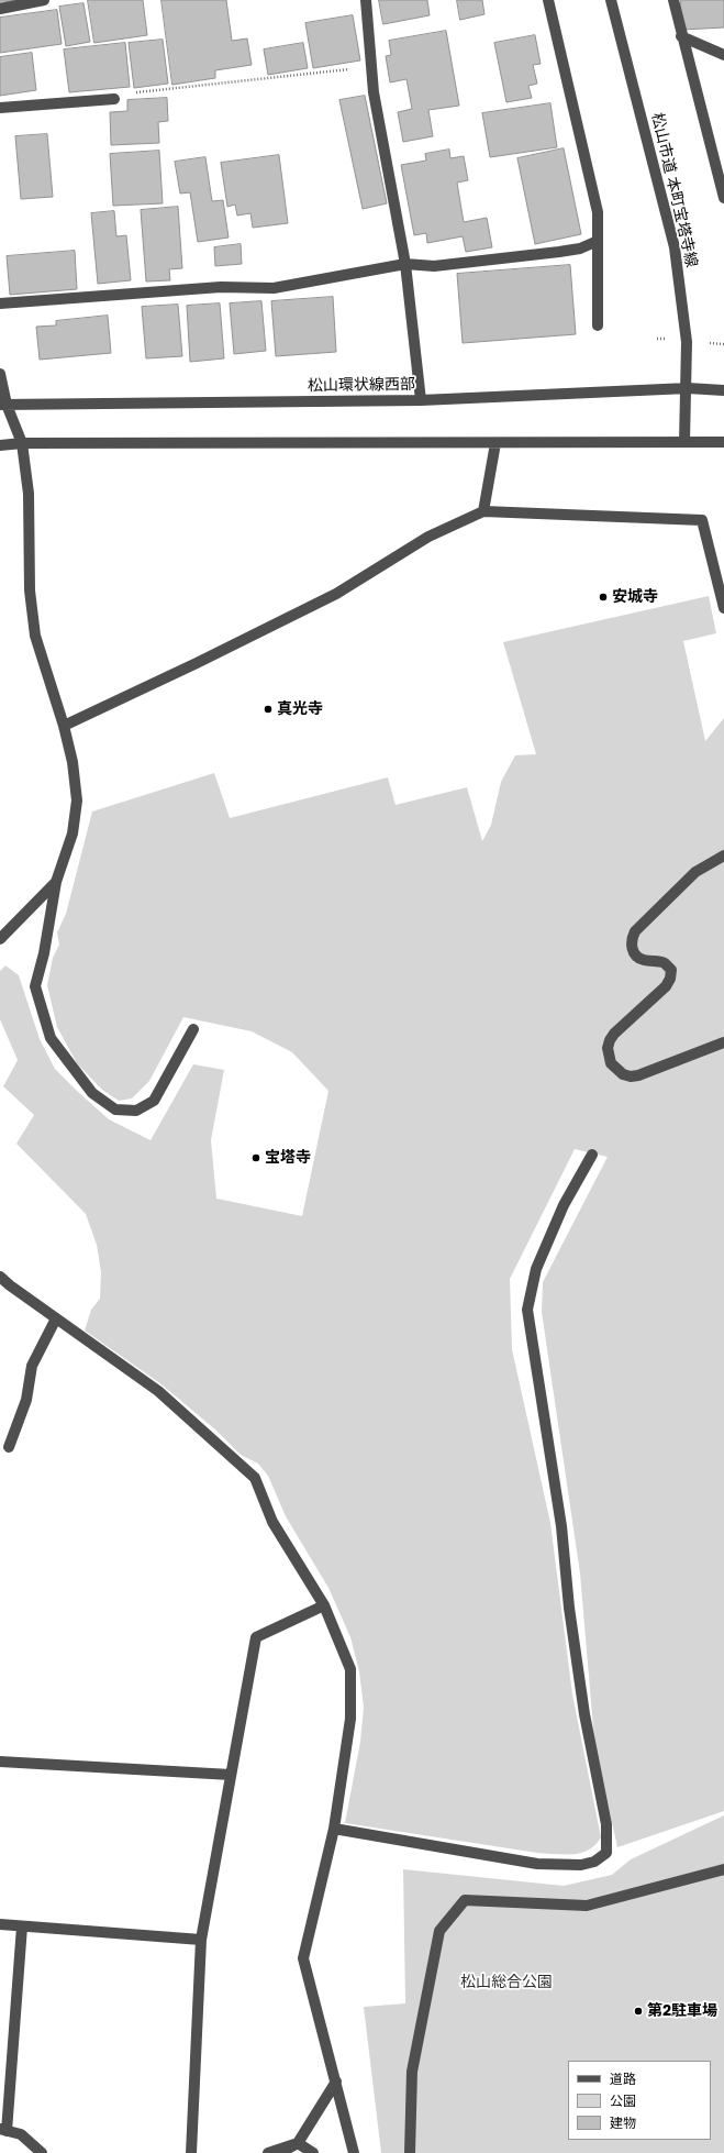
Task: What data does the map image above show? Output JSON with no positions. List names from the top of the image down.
{
  "streets": {
    "street": ["松山市道 本町宝塔寺線", "松山環状線西部"]
  },
  "crossings": [
    ["松山市道 本町宝塔寺線", "松山環状線西部"]
  ],
  "parks": ["松山総合公園"],
  "places": [
    "安城寺",
    "真光寺",
    "宝塔寺",
    "第2駐車場"
  ],
  "legend": ["道路", "公園", "建物"]
}
